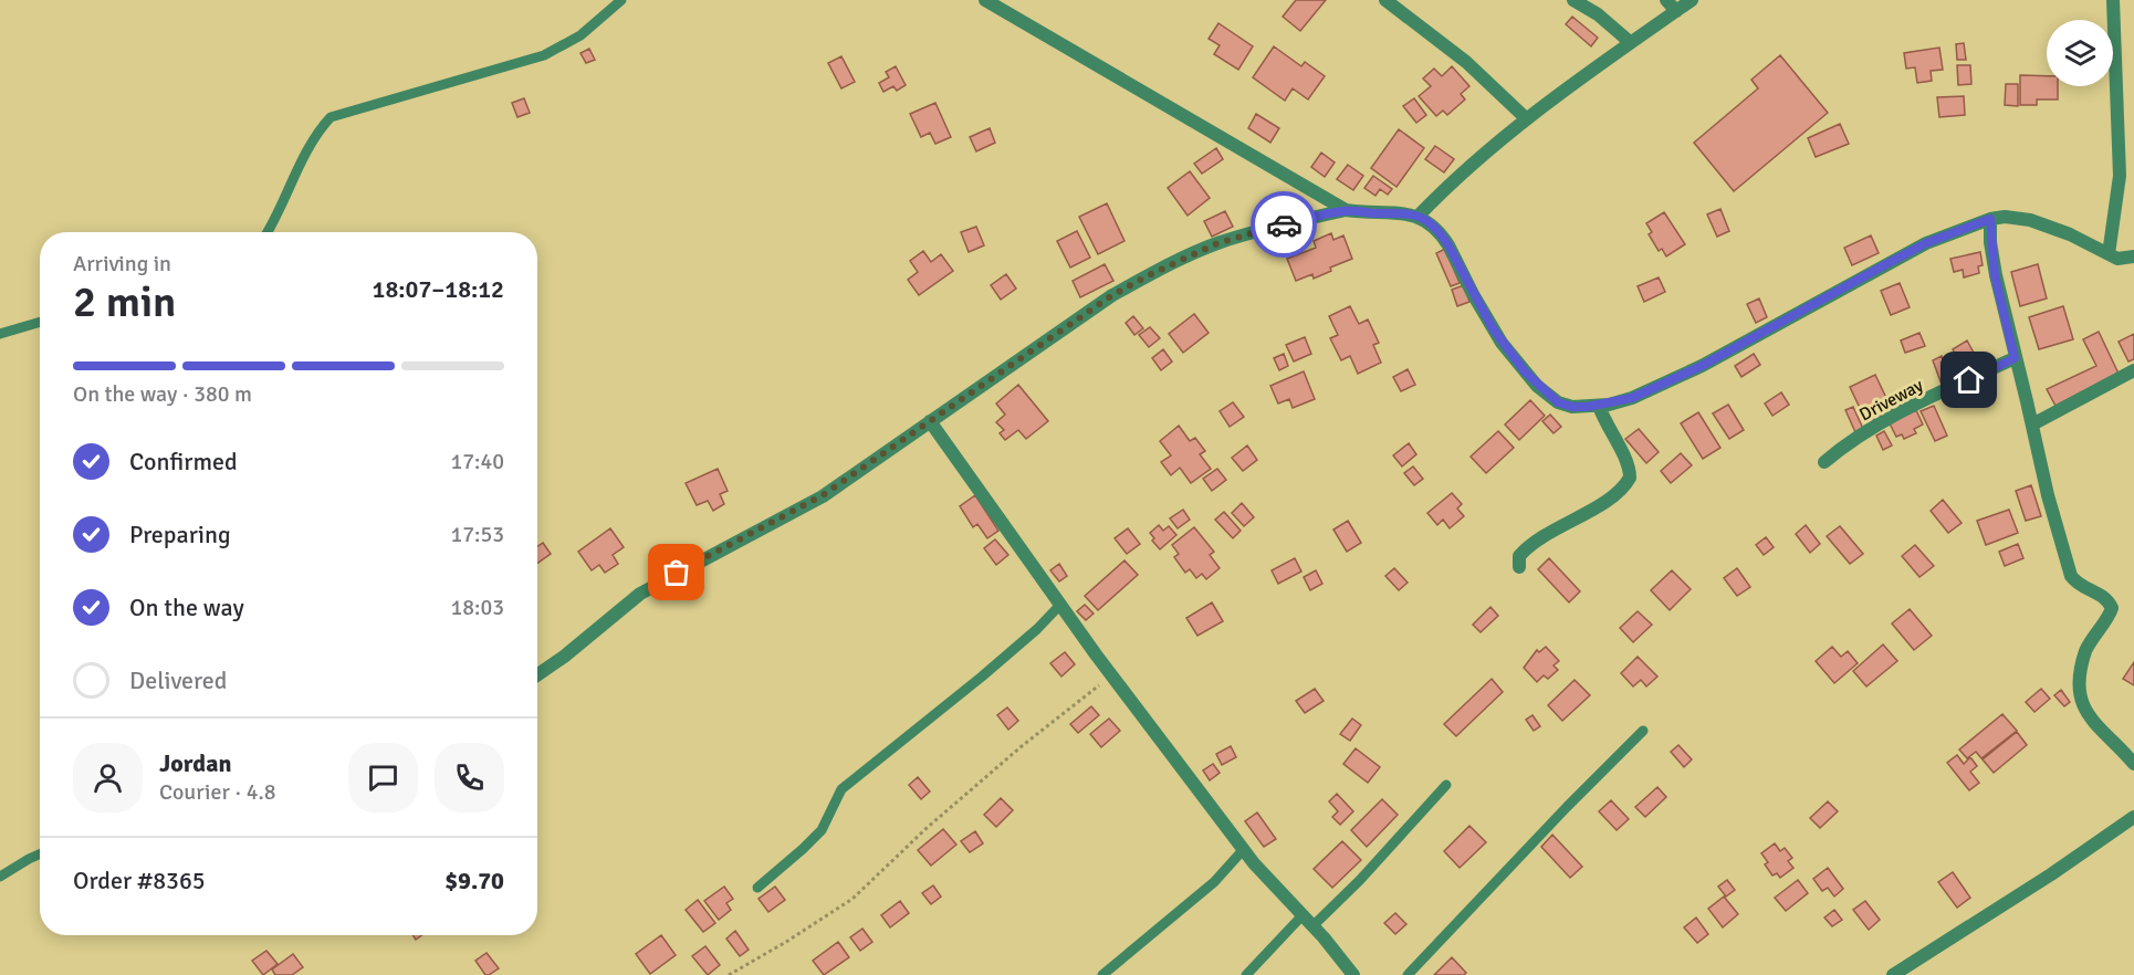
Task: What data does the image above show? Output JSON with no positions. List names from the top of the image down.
{
  "streets": {
    "street": ["Driveway"]
  },
  "page": {
    "heading": ["2 min", "Arriving in", "18:07–18:12"],
    "panel": [
      "Jordan",
      "Courier · 4.8",
      "Order #8365",
      "$9.70"
    ],
    "bar": "On the way · 380 m",
    "list": [
      ["Confirmed", "17:40"],
      ["Preparing", "17:53"],
      ["On the way", "18:03"],
      "Delivered"
    ]
  }
}
